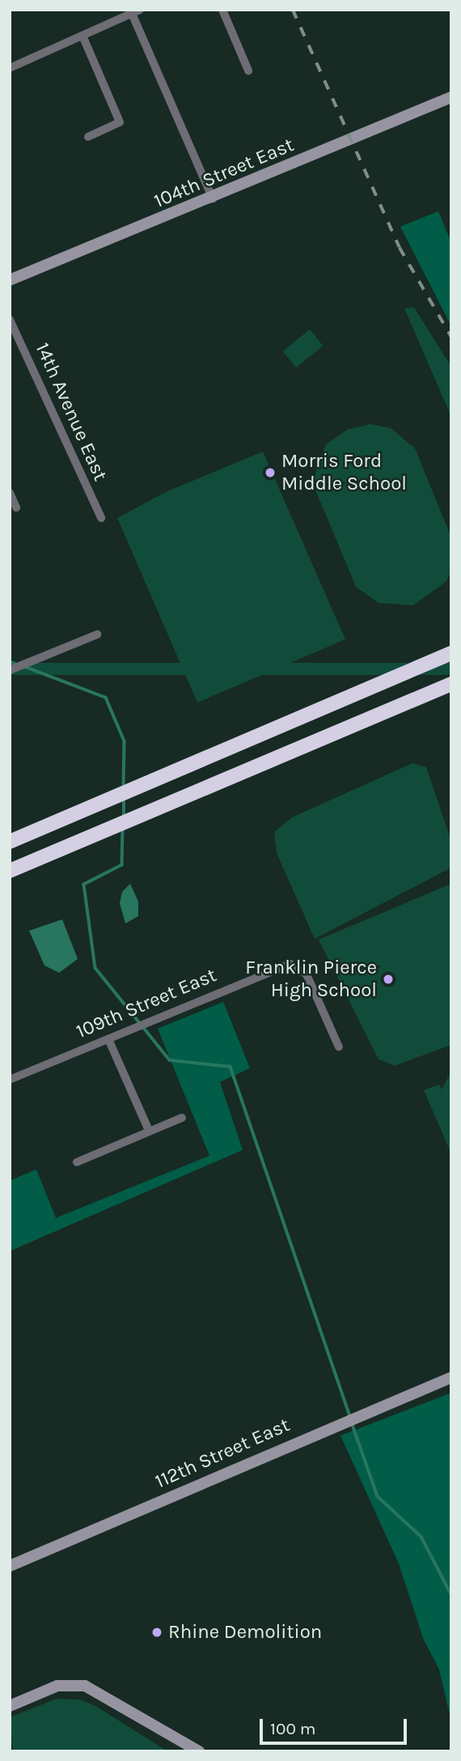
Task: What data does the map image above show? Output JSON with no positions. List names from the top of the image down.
{
  "streets": {
    "street": [
      "104th Street East",
      "14th Avenue East",
      "109th Street East",
      "112th Street East"
    ]
  },
  "places": ["Morris Ford Middle School", "Franklin Pierce High School", "Rhine Demolition"],
  "scale_bar": "100 m"
}
